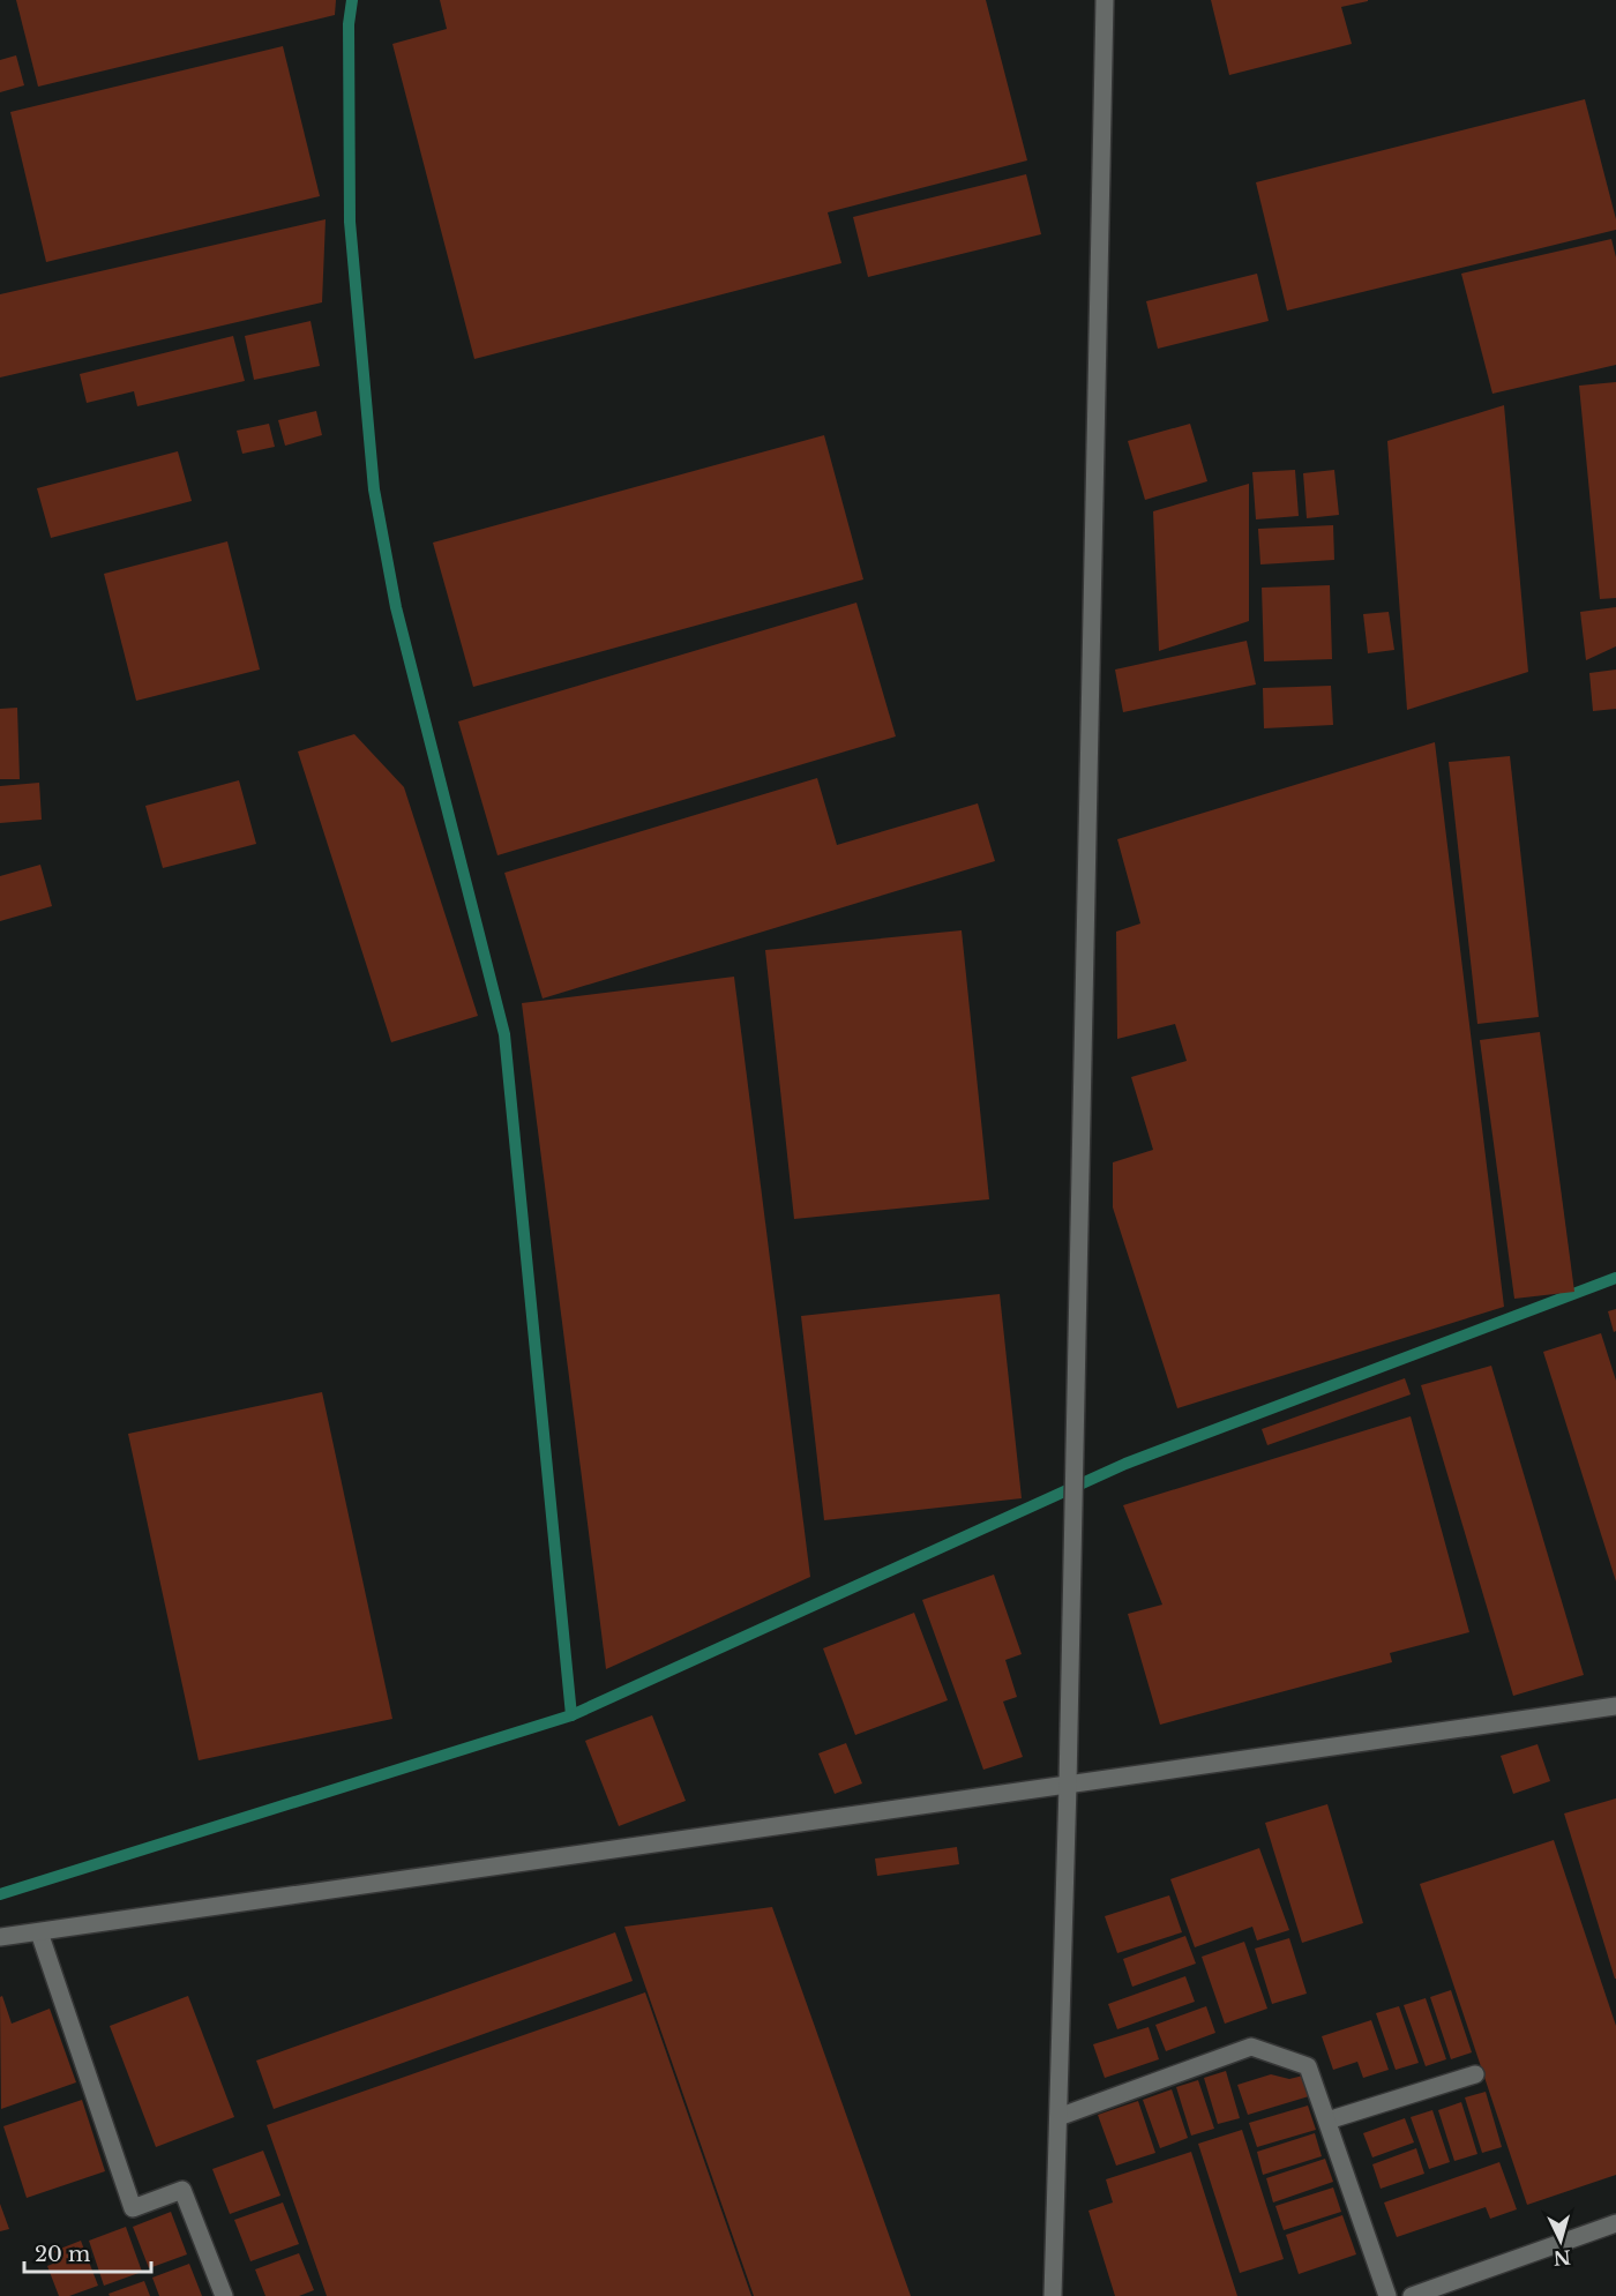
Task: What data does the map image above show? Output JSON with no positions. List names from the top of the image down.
{
  "scale_bar": "20 m",
  "north": "bottom"
}
